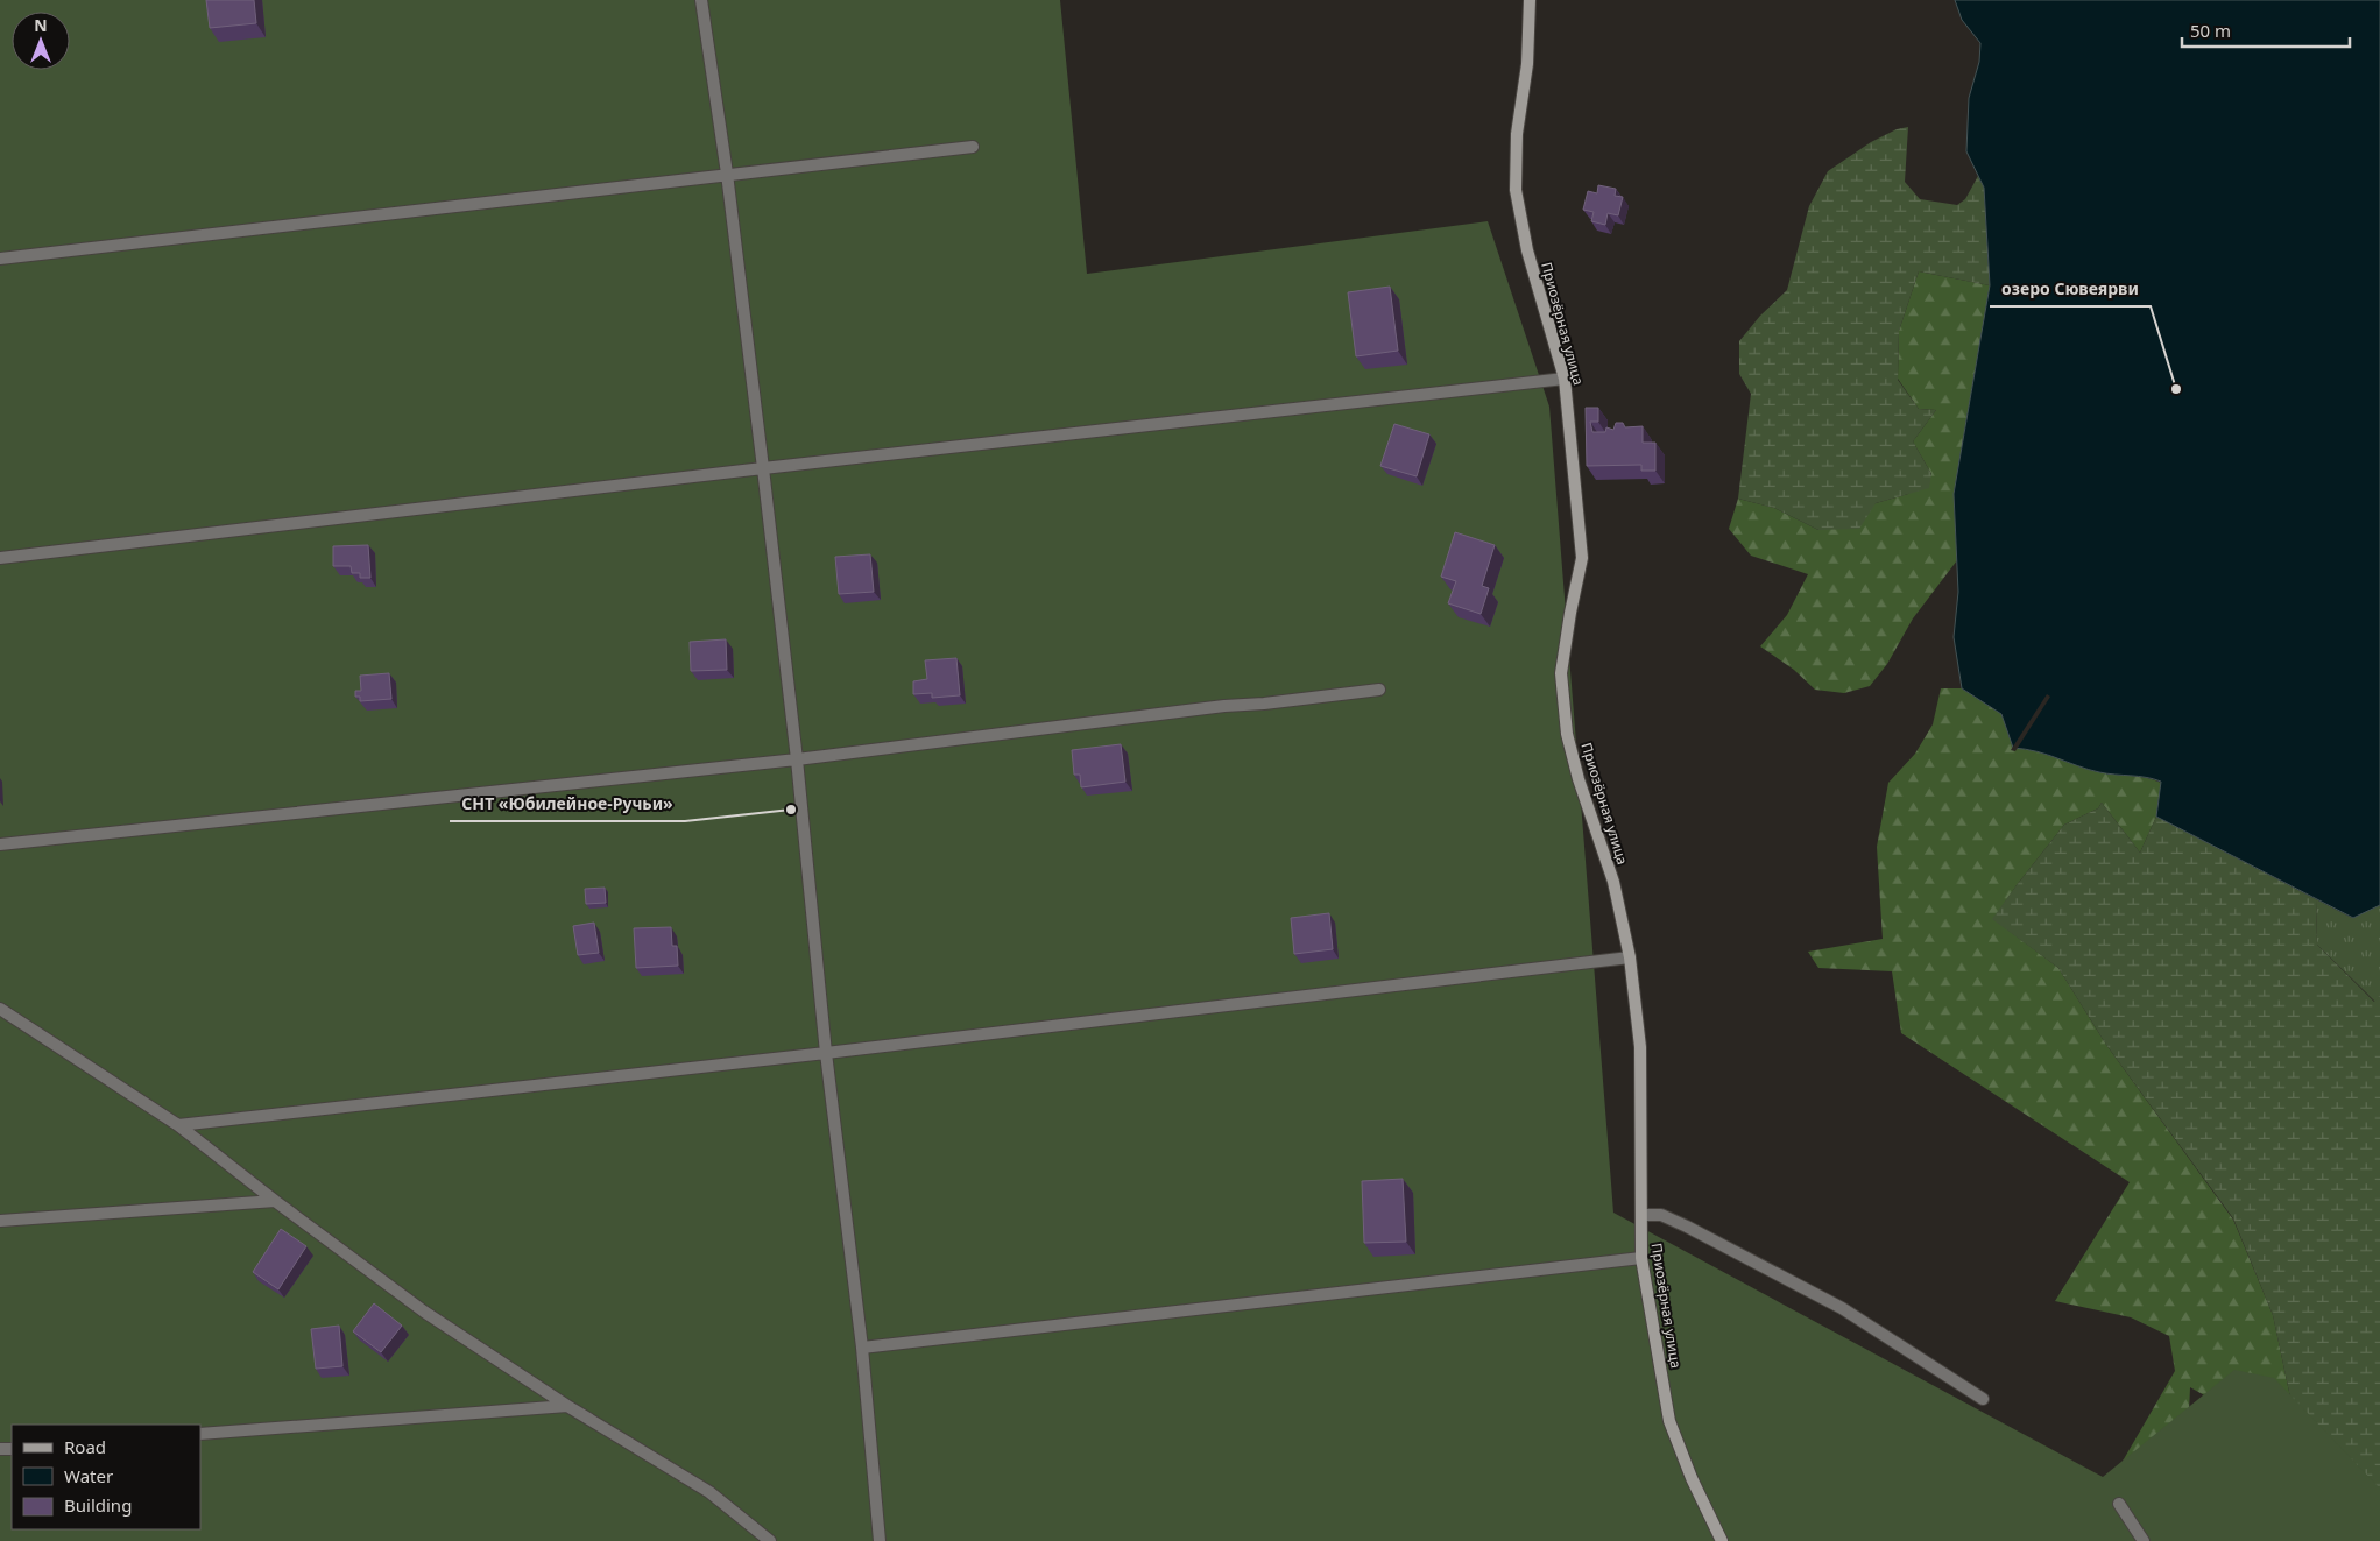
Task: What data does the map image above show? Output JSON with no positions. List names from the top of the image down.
{
  "streets": {
    "street": ["Приозёрная улица"]
  },
  "places": ["озеро Сювеярви", "СНТ «Юбилейное-Ручьи»"],
  "legend": ["Road", "Water", "Building"],
  "scale_bar": "50 m",
  "north": "top"
}
